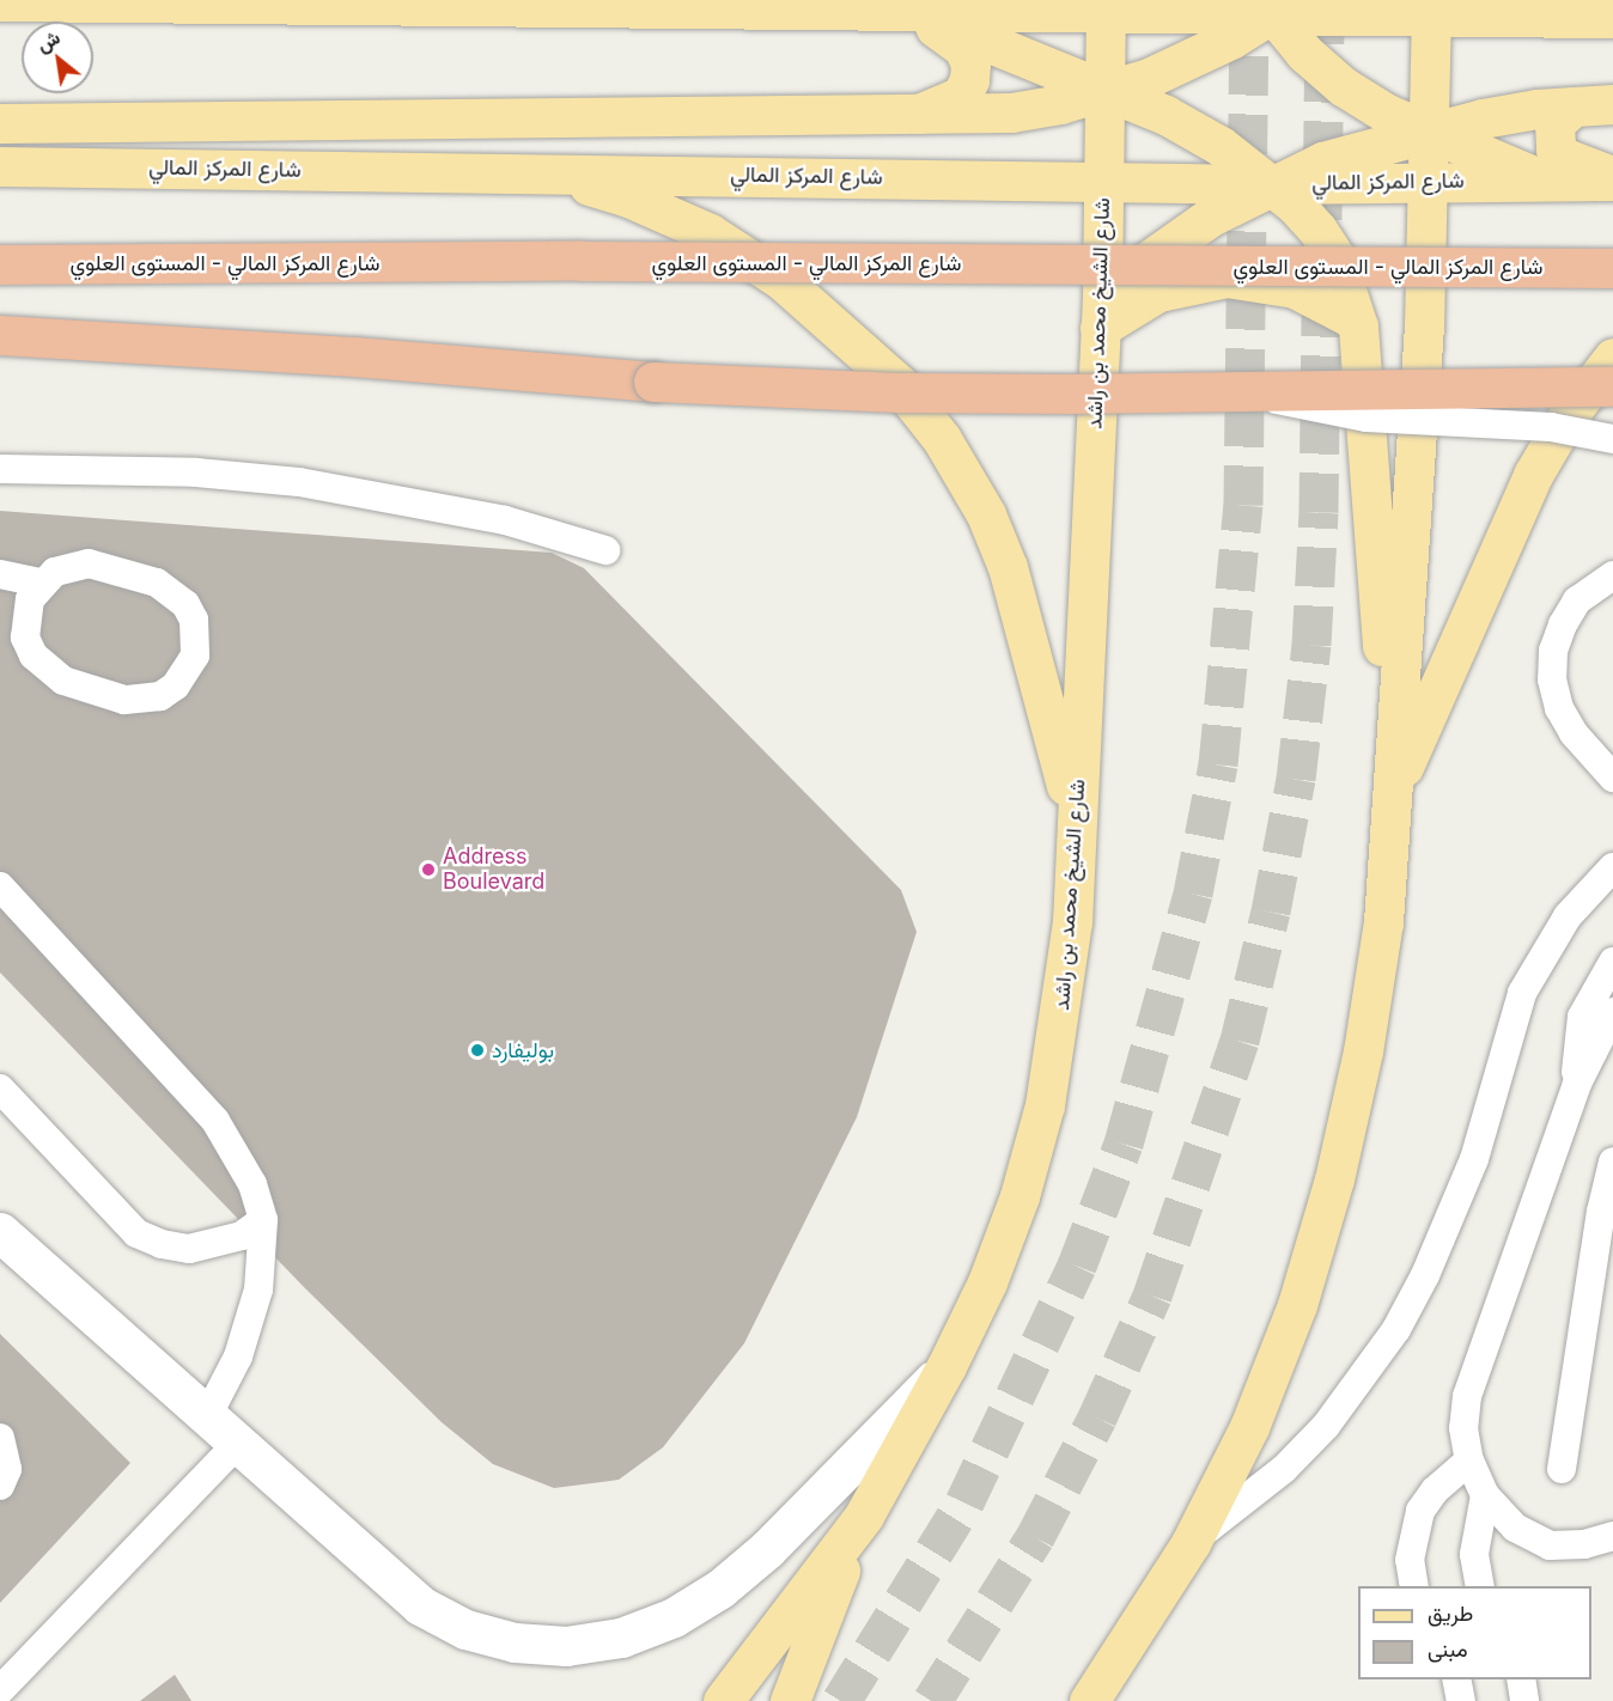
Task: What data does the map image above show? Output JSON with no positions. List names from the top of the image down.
{
  "streets": {
    "highway": ["شارع المركز المالي - المستوى العلوي"],
    "main road": ["شارع المركز المالي", "شارع الشيخ محمد بن راشد"]
  },
  "crossings": [
    ["شارع المركز المالي", "شارع الشيخ محمد بن راشد"]
  ],
  "places": ["Address Boulevard", "بوليفارد"],
  "legend": ["طريق", "مبنى"],
  "north": "top left"
}
